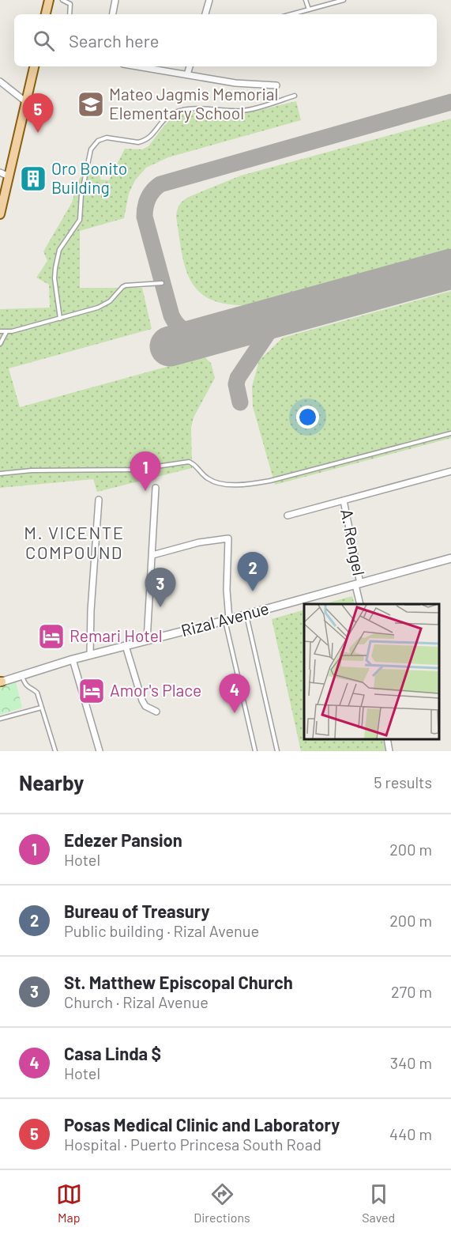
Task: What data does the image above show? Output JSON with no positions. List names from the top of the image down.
{
  "streets": {
    "street": ["A. Rengel", "Rizal Avenue"]
  },
  "crossings": [
    ["A. Rengel", "Rizal Avenue"]
  ],
  "districts": ["M. VICENTE COMPOUND"],
  "places": {
    "school or university": ["Mateo Jagmis Memorial Elementary School"],
    "building": ["Oro Bonito Building"],
    "hotel": ["Remari Hotel", "Amor's Place"]
  },
  "page": {
    "search": "Search here",
    "pins": [
      "5",
      "1",
      "2",
      "3",
      "4"
    ],
    "heading": ["Nearby", "5 results"],
    "list": [
      {
        "mark": "1",
        "name": "Edezer Pansion",
        "note": "Hotel",
        "value": "200 m"
      },
      {
        "mark": "2",
        "name": "Bureau of Treasury",
        "note": "Public building · Rizal Avenue",
        "value": "200 m"
      },
      {
        "mark": "3",
        "name": "St. Matthew Episcopal Church",
        "note": "Church · Rizal Avenue",
        "value": "270 m"
      },
      {
        "mark": "4",
        "name": "Casa Linda $",
        "note": "Hotel",
        "value": "340 m"
      },
      {
        "mark": "5",
        "name": "Posas Medical Clinic and Laboratory",
        "note": "Hospital · Puerto Princesa South Road",
        "value": "440 m"
      }
    ],
    "nav": ["Map", "Directions", "Saved"]
  }
}
